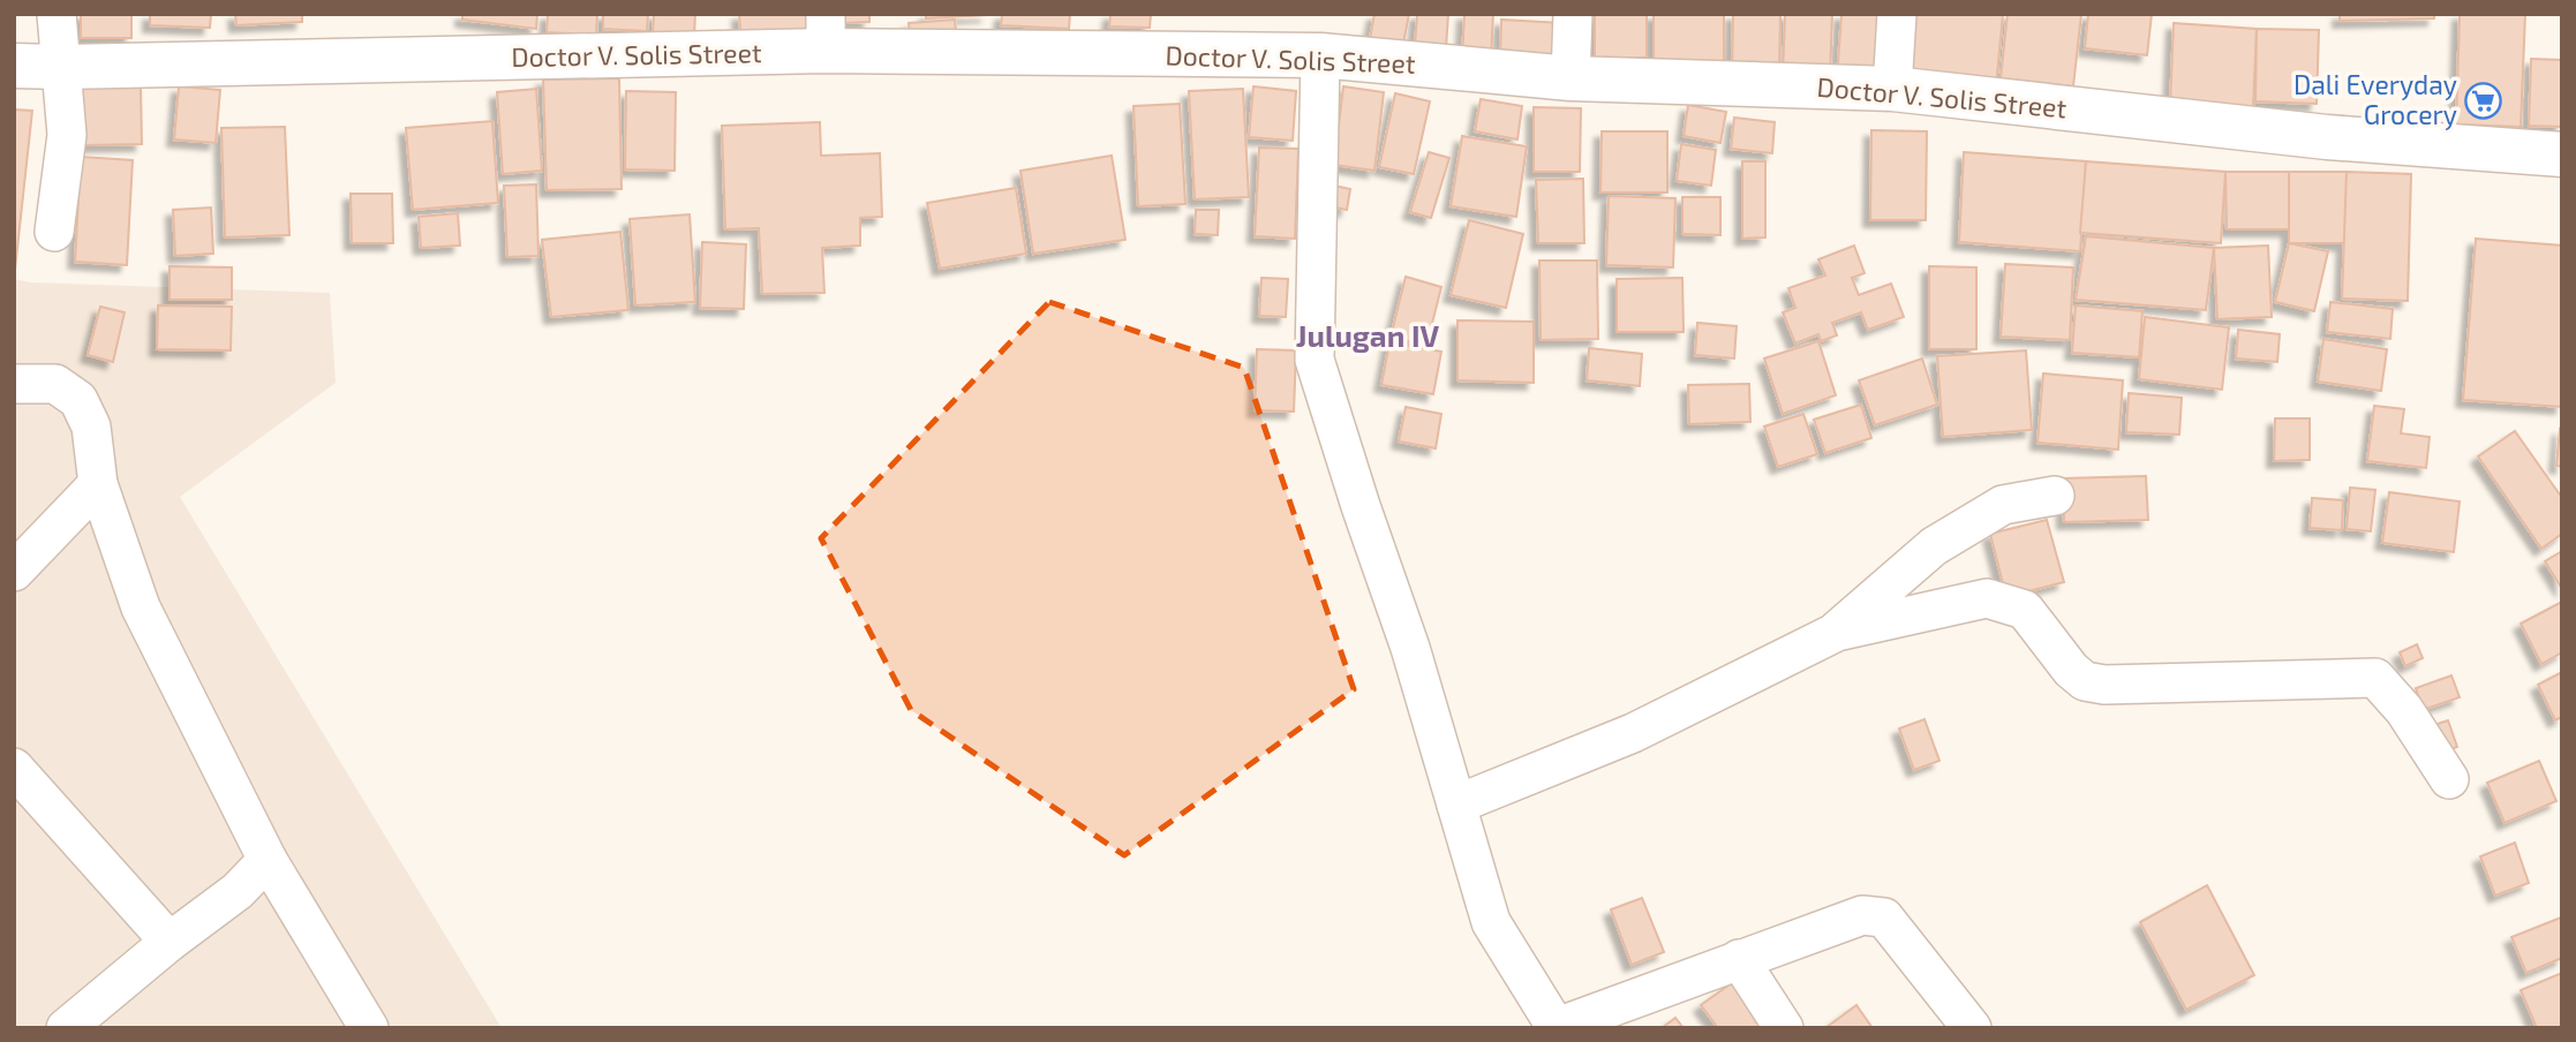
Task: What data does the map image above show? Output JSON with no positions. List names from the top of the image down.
{
  "streets": {
    "street": ["Doctor V. Solis Street"]
  },
  "districts": ["Julugan IV"],
  "places": {
    "supermarket": ["Dali Everyday Grocery"]
  }
}
